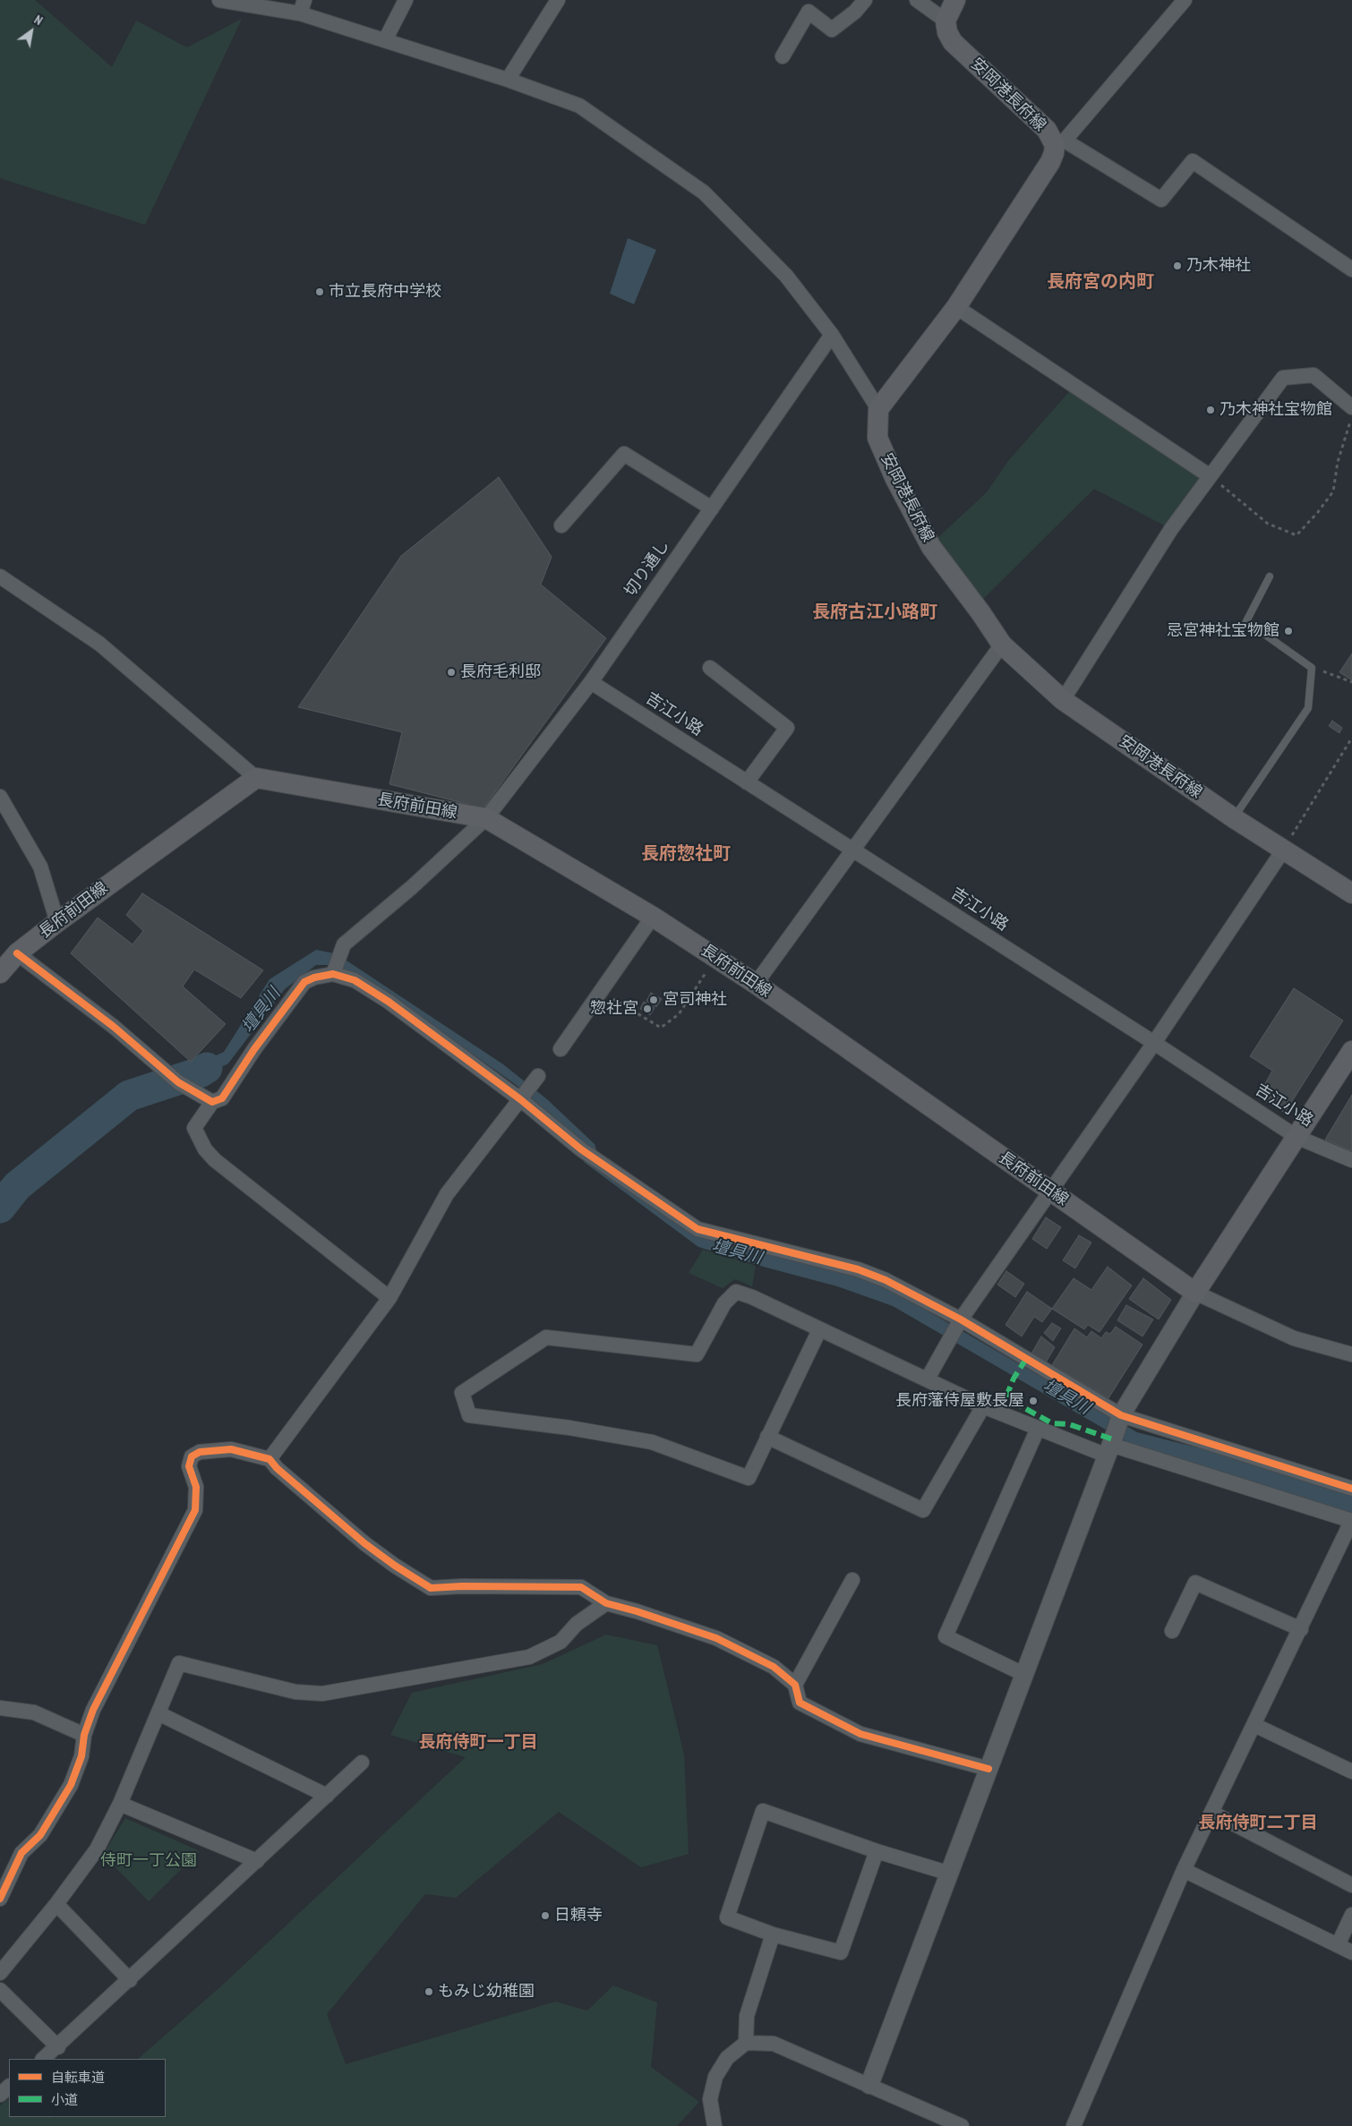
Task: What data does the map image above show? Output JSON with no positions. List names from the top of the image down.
{
  "streets": {
    "main road": ["安岡港長府線", "長府前田線"],
    "street": ["切り通し", "吉江小路"]
  },
  "crossings": [
    ["切り通し", "吉江小路"],
    ["切り通し", "長府前田線"]
  ],
  "districts": [
    "長府宮の内町",
    "長府古江小路町",
    "長府惣社町",
    "長府侍町一丁目",
    "長府侍町二丁目"
  ],
  "water": ["壇具川"],
  "parks": ["侍町一丁公園"],
  "places": [
    "乃木神社",
    "市立長府中学校",
    "乃木神社宝物館",
    "忌宮神社宝物館",
    "長府毛利邸",
    "宮司神社",
    "惣社宮",
    "長府藩侍屋敷長屋",
    "日頼寺",
    "もみじ幼稚園"
  ],
  "legend": ["自転車道", "小道"],
  "north": "top right"
}
